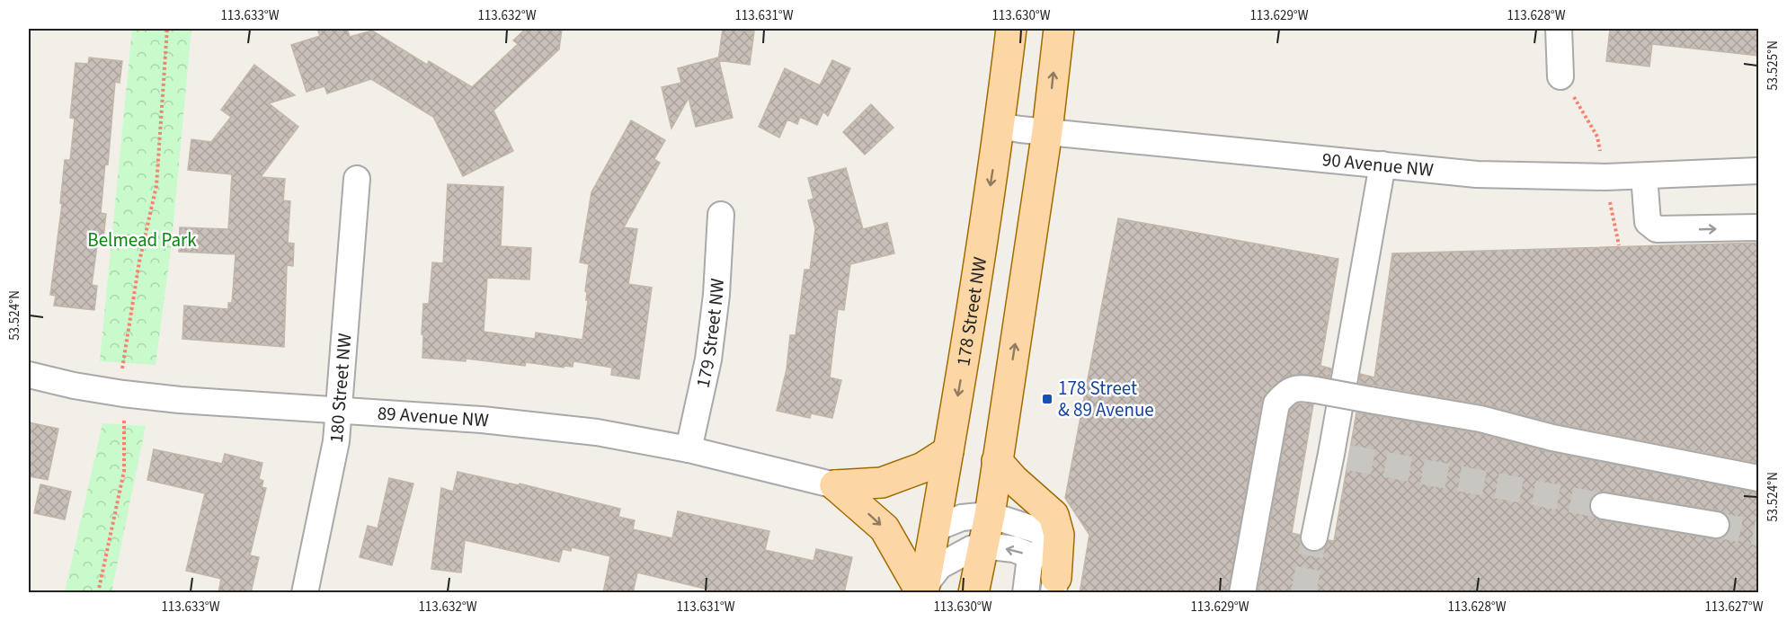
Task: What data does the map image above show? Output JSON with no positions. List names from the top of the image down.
{
  "streets": {
    "main road": ["178 Street NW"],
    "street": [
      "90 Avenue NW",
      "179 Street NW",
      "180 Street NW",
      "89 Avenue NW"
    ]
  },
  "crossings": [
    ["90 Avenue NW", "178 Street NW"],
    ["179 Street NW", "89 Avenue NW"],
    ["180 Street NW", "89 Avenue NW"]
  ],
  "parks": ["Belmead Park"],
  "places": {
    "transit": ["178 Street & 89 Avenue"]
  },
  "coordinates": [
    "113.633°W",
    "113.632°W",
    "113.631°W",
    "113.630°W",
    "113.629°W",
    "113.628°W",
    "53.525°N",
    "53.524°N",
    "113.627°W"
  ]
}
